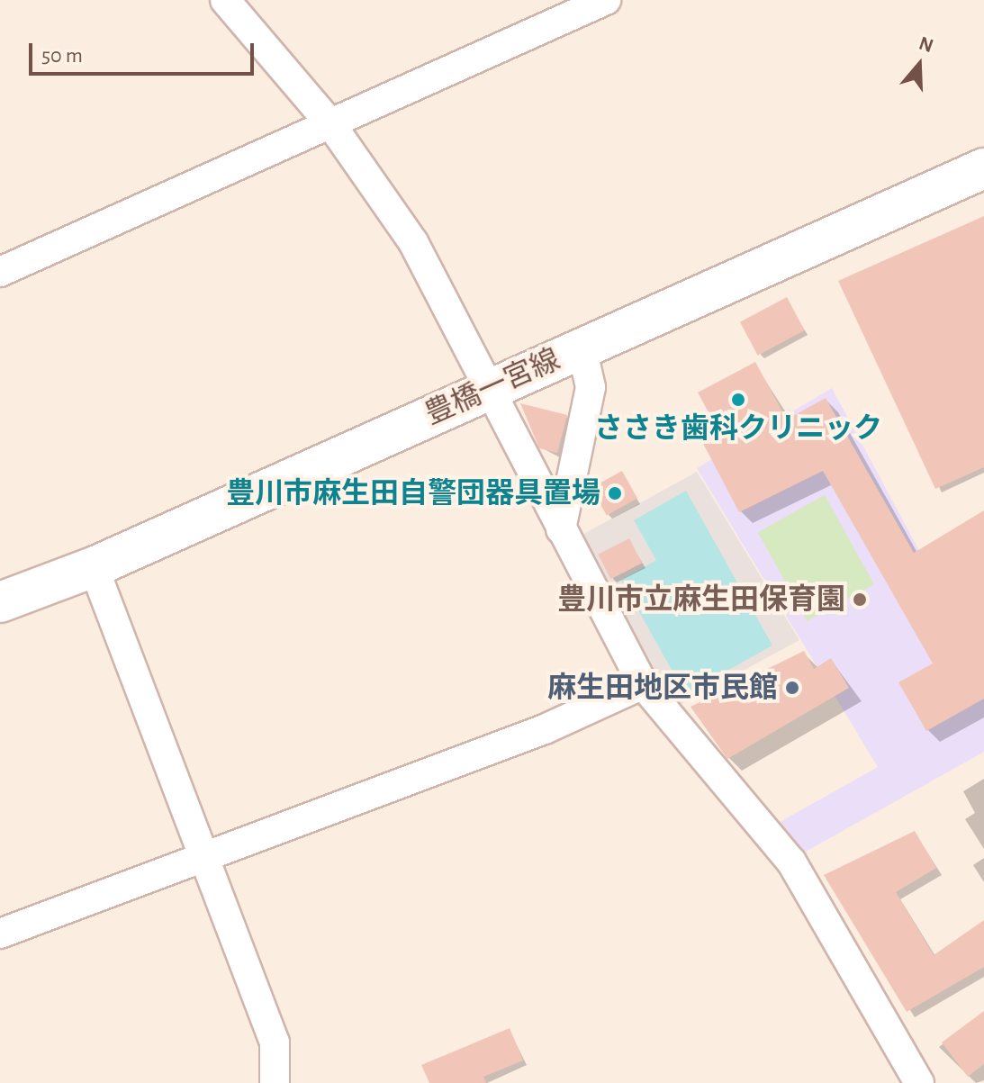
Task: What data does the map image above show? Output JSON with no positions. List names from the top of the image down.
{
  "streets": {
    "main road": ["豊橋一宮線"]
  },
  "places": [
    "ささき歯科クリニック",
    "豊川市麻生田自警団器具置場",
    "豊川市立麻生田保育園",
    "麻生田地区市民館"
  ],
  "scale_bar": "50 m",
  "north": "top"
}
